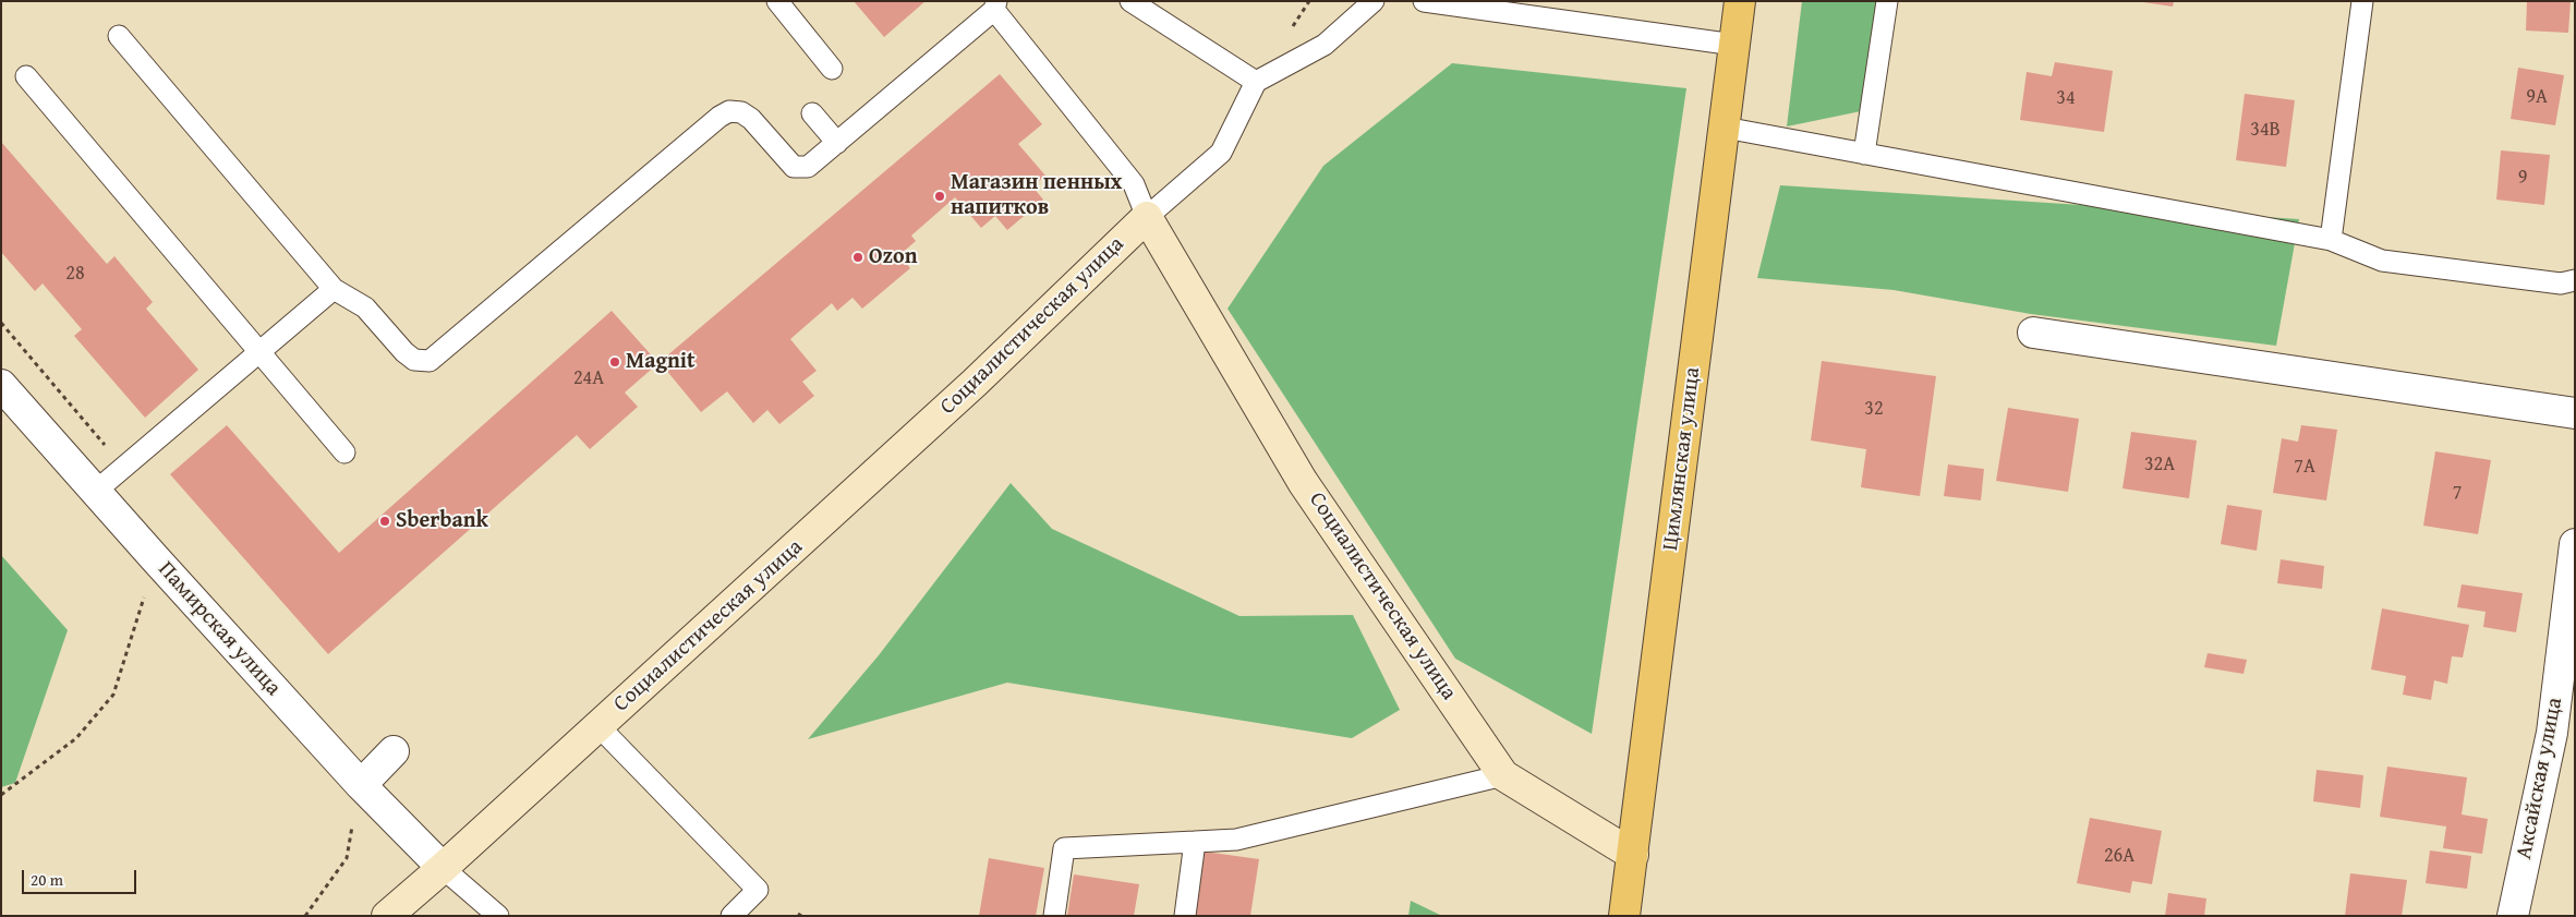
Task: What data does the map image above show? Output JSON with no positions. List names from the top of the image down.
{
  "streets": {
    "main road": ["Цимлянская улица"],
    "street": ["Социалистическая улица", "Памирская улица", "Аксайская улица"]
  },
  "crossings": [
    ["Социалистическая улица", "Цимлянская улица"],
    ["Социалистическая улица", "Памирская улица"]
  ],
  "places": [
    "Магазин пенных напитков",
    "Ozon",
    "Magnit",
    "Sberbank"
  ],
  "house_numbers": [
    "9А",
    "34",
    "34В",
    "9",
    "28",
    "24А",
    "32",
    "32А",
    "7А",
    "7",
    "26А"
  ],
  "scale_bar": "20 m"
}
